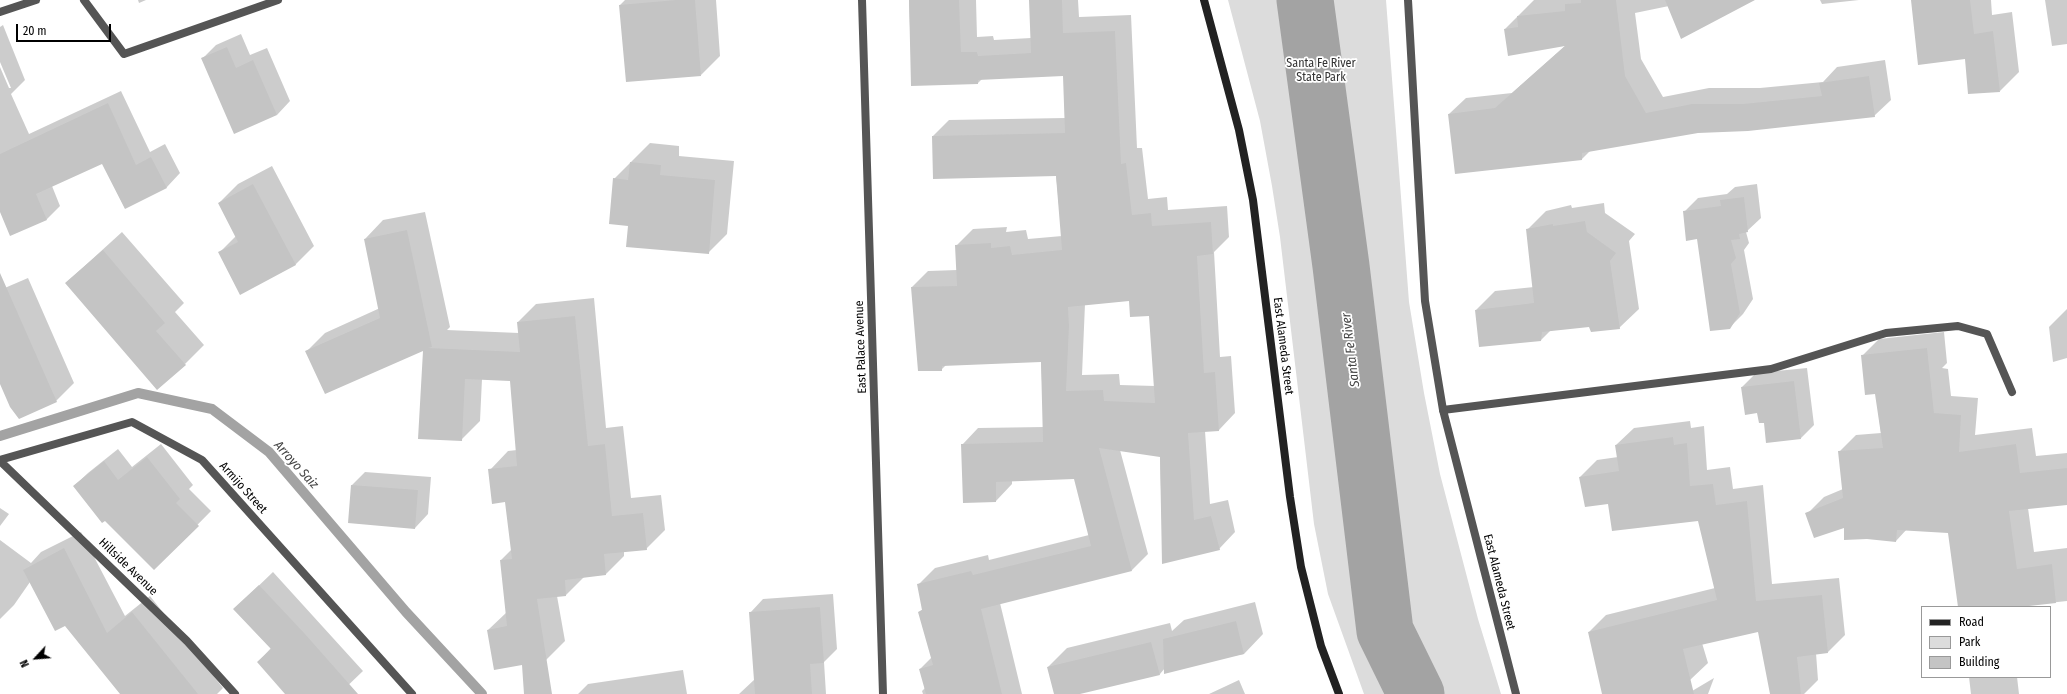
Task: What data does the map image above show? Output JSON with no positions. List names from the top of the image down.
{
  "streets": {
    "street": [
      "East Alameda Street",
      "East Palace Avenue",
      "Armijo Street",
      "Hillside Avenue"
    ]
  },
  "crossings": [
    ["Armijo Street", "Hillside Avenue"]
  ],
  "water": ["Santa Fe River", "Arroyo Saiz"],
  "parks": ["Santa Fe River State Park"],
  "legend": ["Road", "Park", "Building"],
  "scale_bar": "20 m",
  "north": "bottom left"
}
